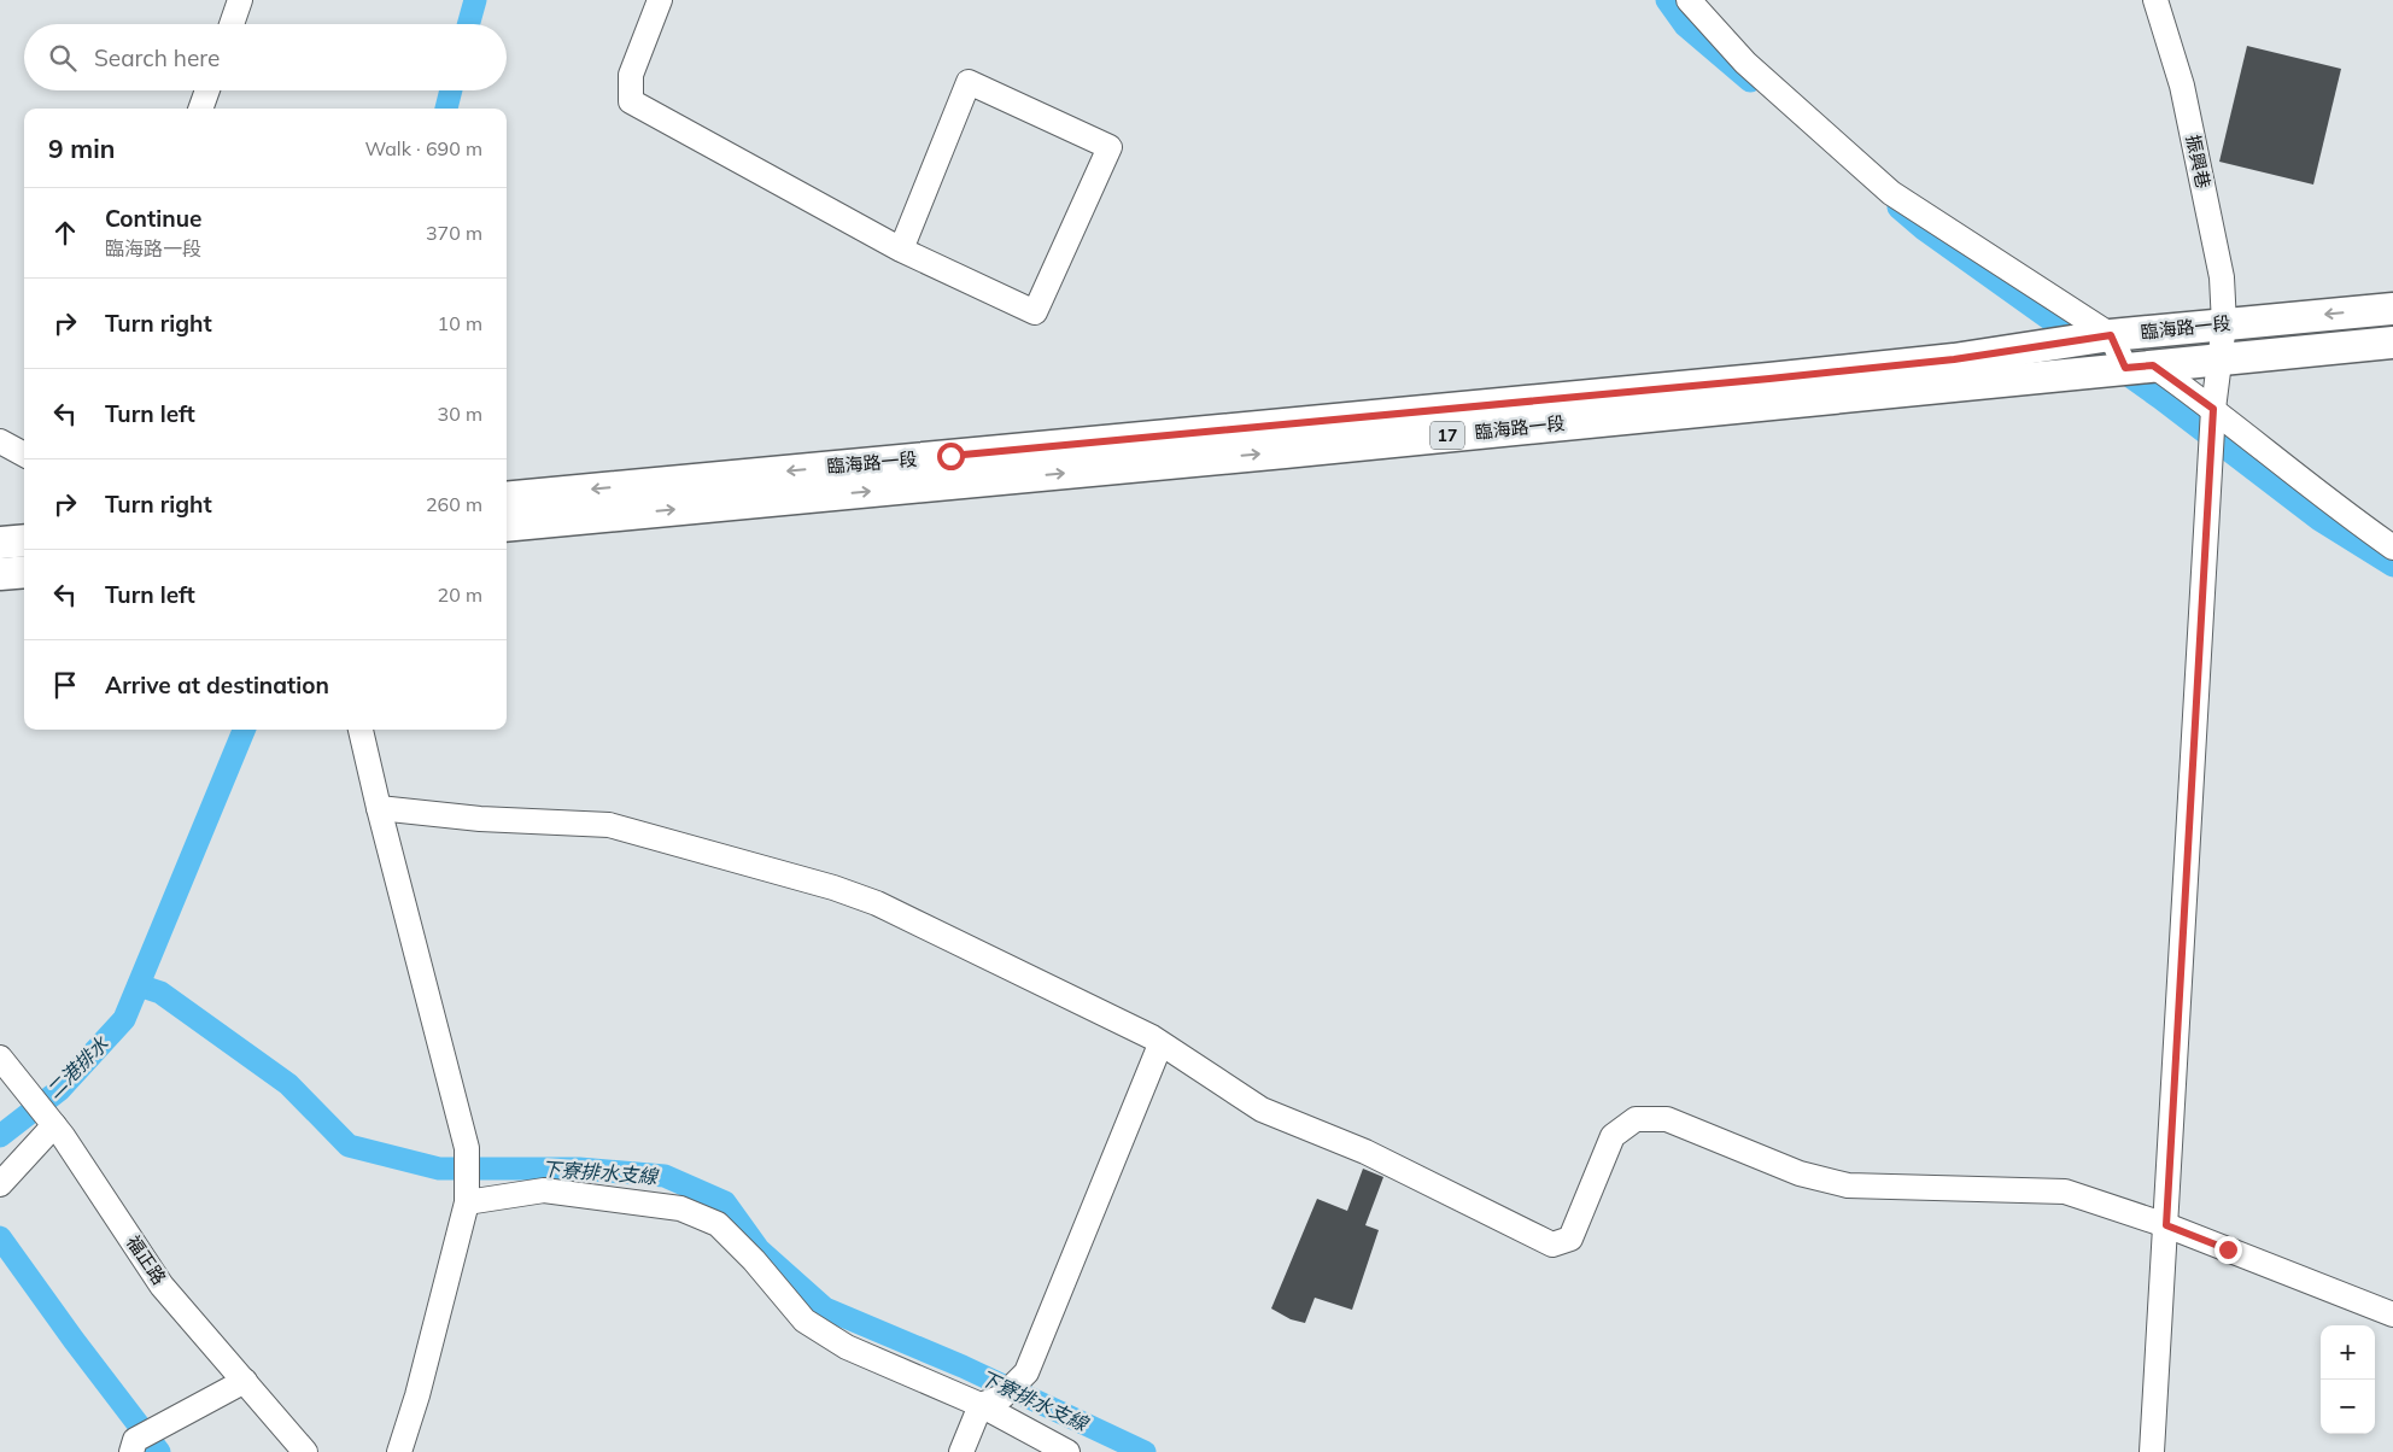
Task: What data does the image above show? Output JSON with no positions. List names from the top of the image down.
{
  "streets": {
    "main road": ["臨海路一段", "17"],
    "street": ["振興巷", "福正路"]
  },
  "crossings": [
    ["振興巷", "臨海路一段"]
  ],
  "water": ["二港排水", "下寮排水支線"],
  "page": {
    "search": "Search here",
    "heading": ["9 min", "Walk · 690 m"],
    "list": [
      ["Continue", "臨海路一段", "370 m"],
      ["Turn right", "10 m"],
      ["Turn left", "30 m"],
      ["Turn right", "260 m"],
      ["Turn left", "20 m"],
      "Arrive at destination"
    ],
    "map_buttons": ["+", "−"]
  }
}
